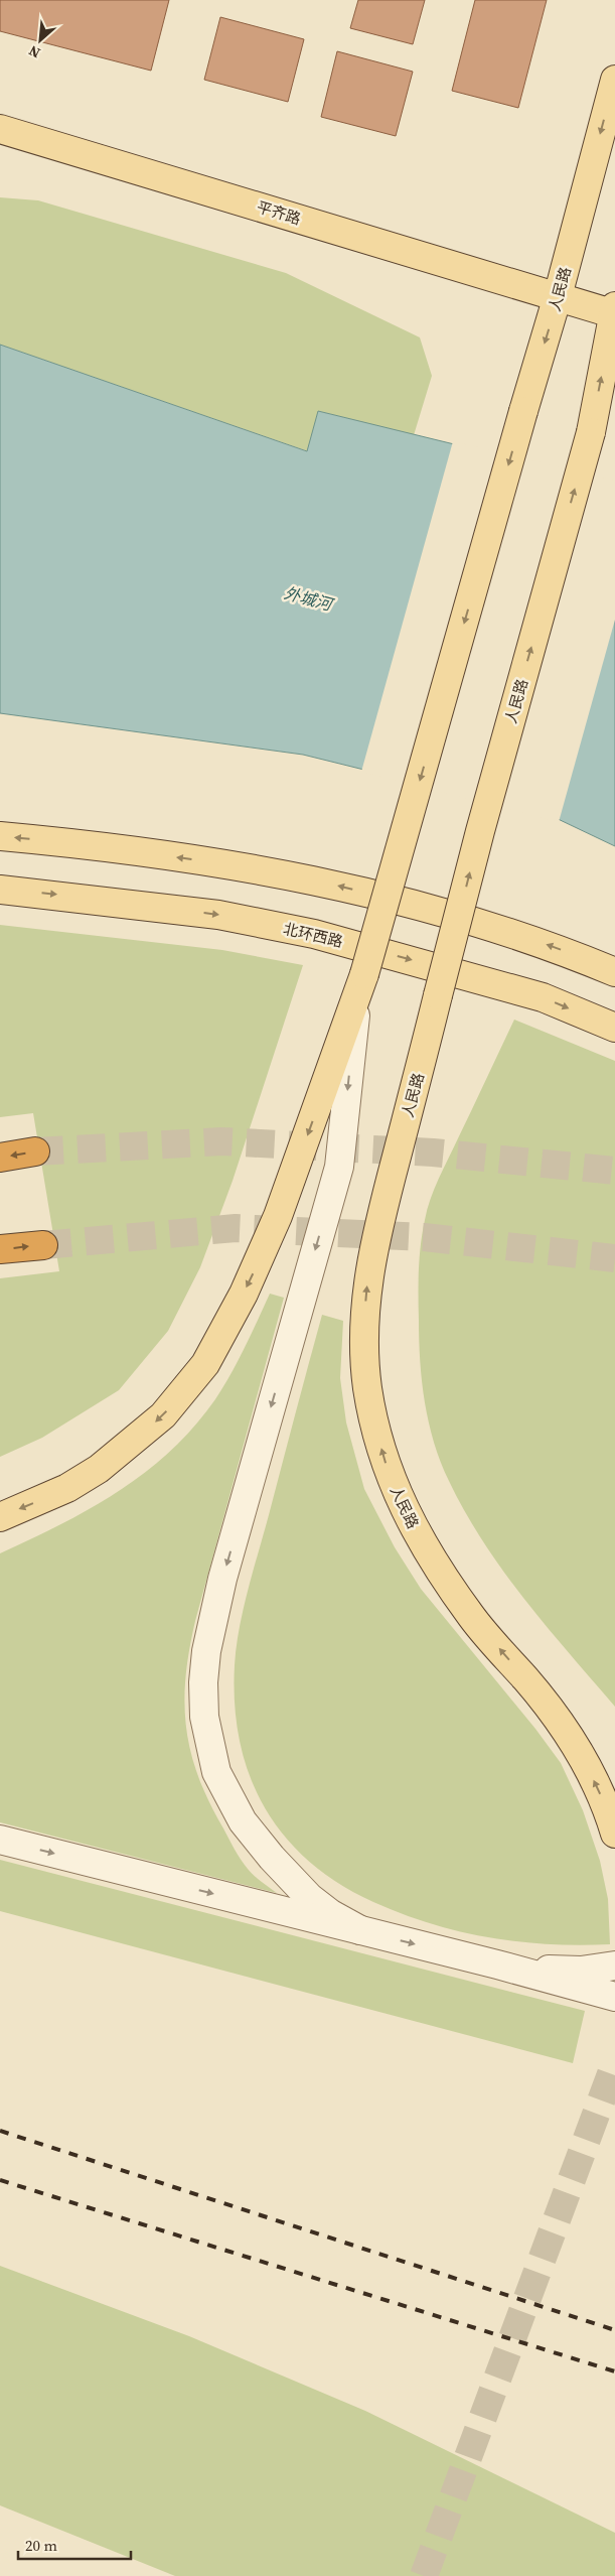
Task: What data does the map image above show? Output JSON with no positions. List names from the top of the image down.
{
  "streets": {
    "main road": ["平齐路", "人民路", "北环西路"]
  },
  "crossings": [
    ["平齐路", "人民路"]
  ],
  "water": ["外城河"],
  "scale_bar": "20 m",
  "north": "bottom left"
}
